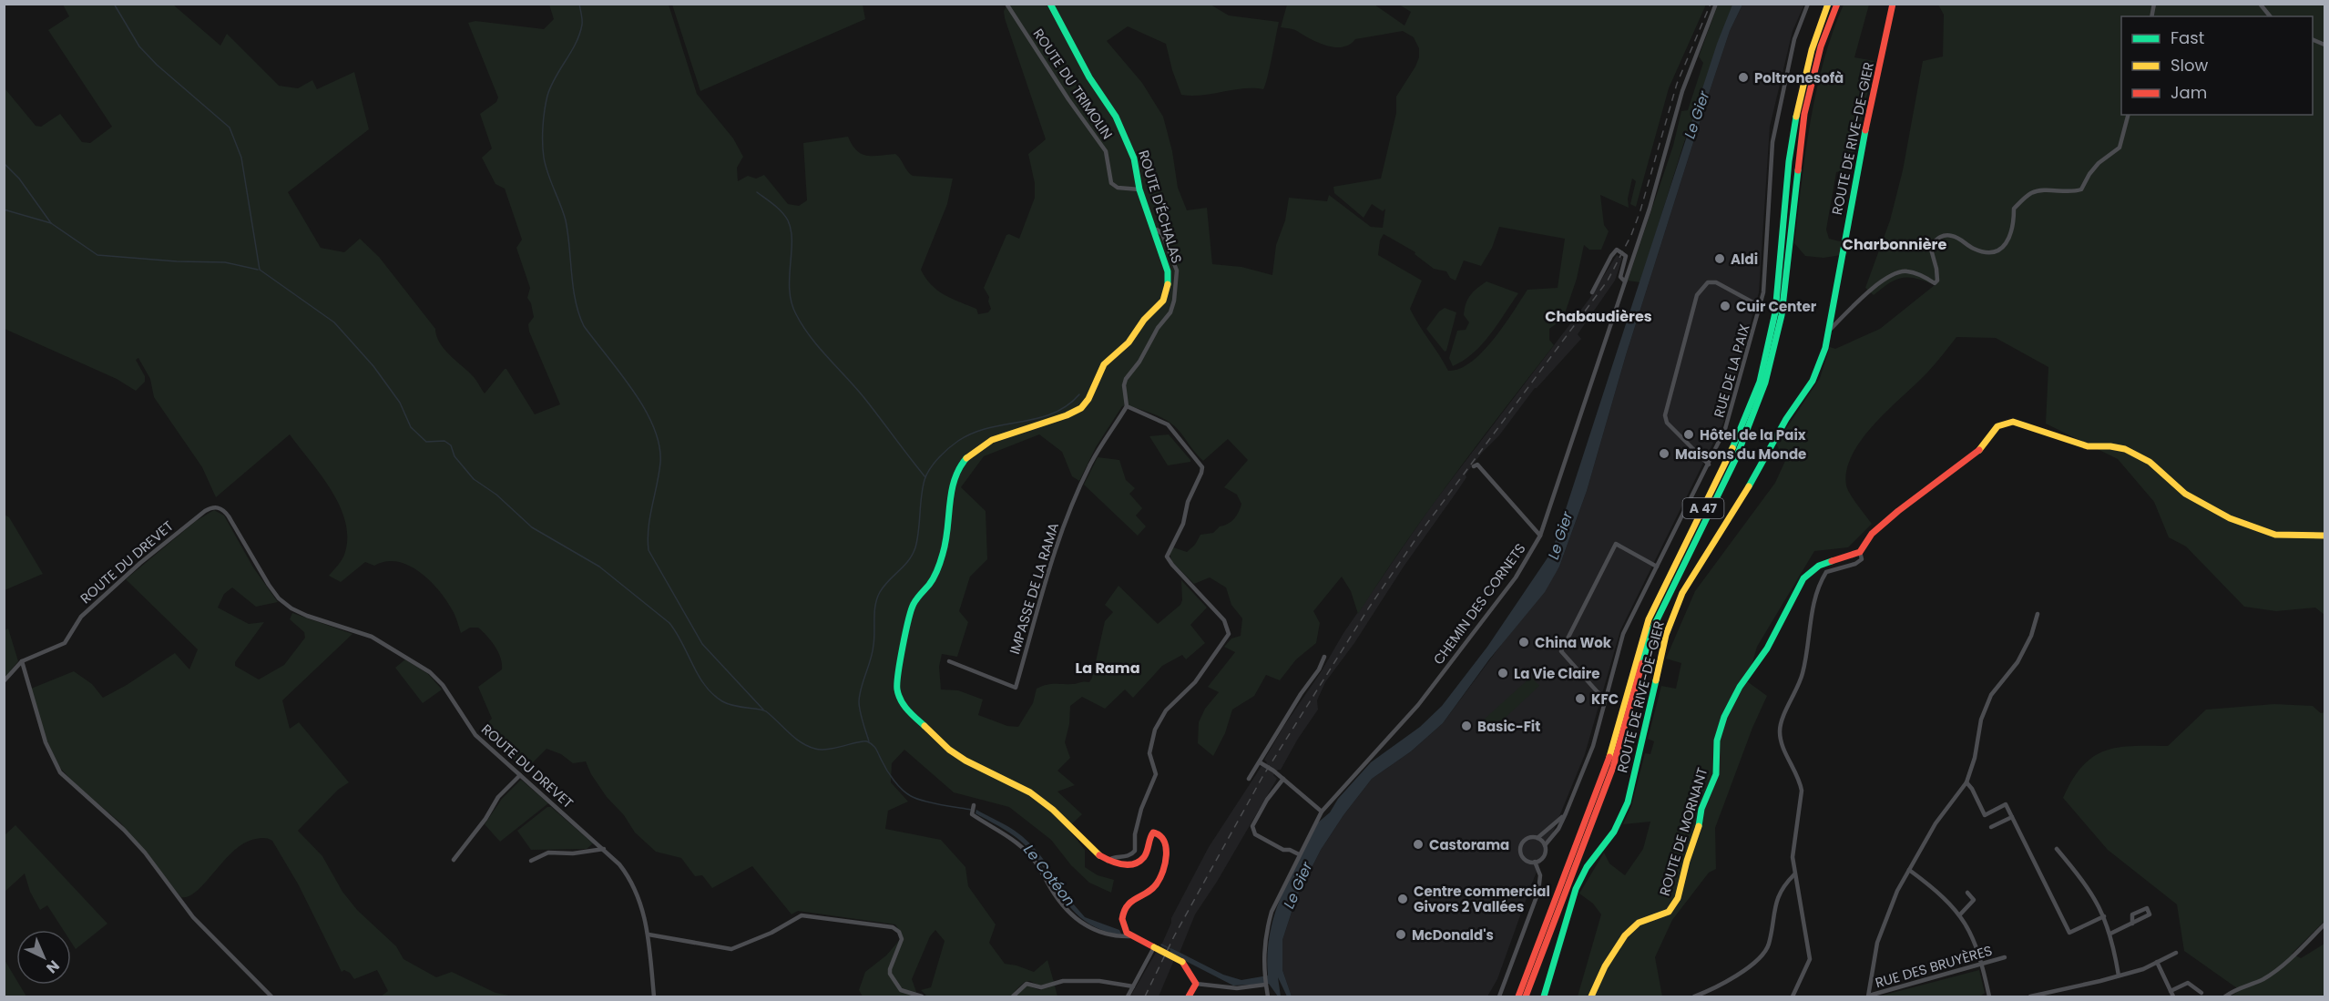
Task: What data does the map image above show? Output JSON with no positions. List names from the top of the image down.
{
  "streets": {
    "main road": [
      "ROUTE DE RIVE-DE-GIER",
      "ROUTE D'ÉCHALAS",
      "A 47",
      "ROUTE DE MORNANT"
    ],
    "street": [
      "ROUTE DU TRIMOLIN",
      "RUE DE LA PAIX",
      "ROUTE DU DREVET",
      "IMPASSE DE LA RAMA",
      "CHEMIN DES CORNETS",
      "RUE DES BRUYÈRES"
    ]
  },
  "crossings": [
    ["ROUTE DU TRIMOLIN", "ROUTE D'ÉCHALAS"]
  ],
  "districts": ["Charbonnière", "Chabaudières", "La Rama"],
  "water": ["Le Gier", "Le Cotéon"],
  "places": [
    "Poltronesofà",
    "Aldi",
    "Cuir Center",
    "Hôtel de la Paix",
    "Maisons du Monde",
    "China Wok",
    "La Vie Claire",
    "KFC",
    "Basic-Fit",
    "Castorama",
    "Centre commercial Givors 2 Vallées",
    "McDonald's"
  ],
  "legend": ["Fast", "Slow", "Jam"],
  "north": "bottom right"
}
